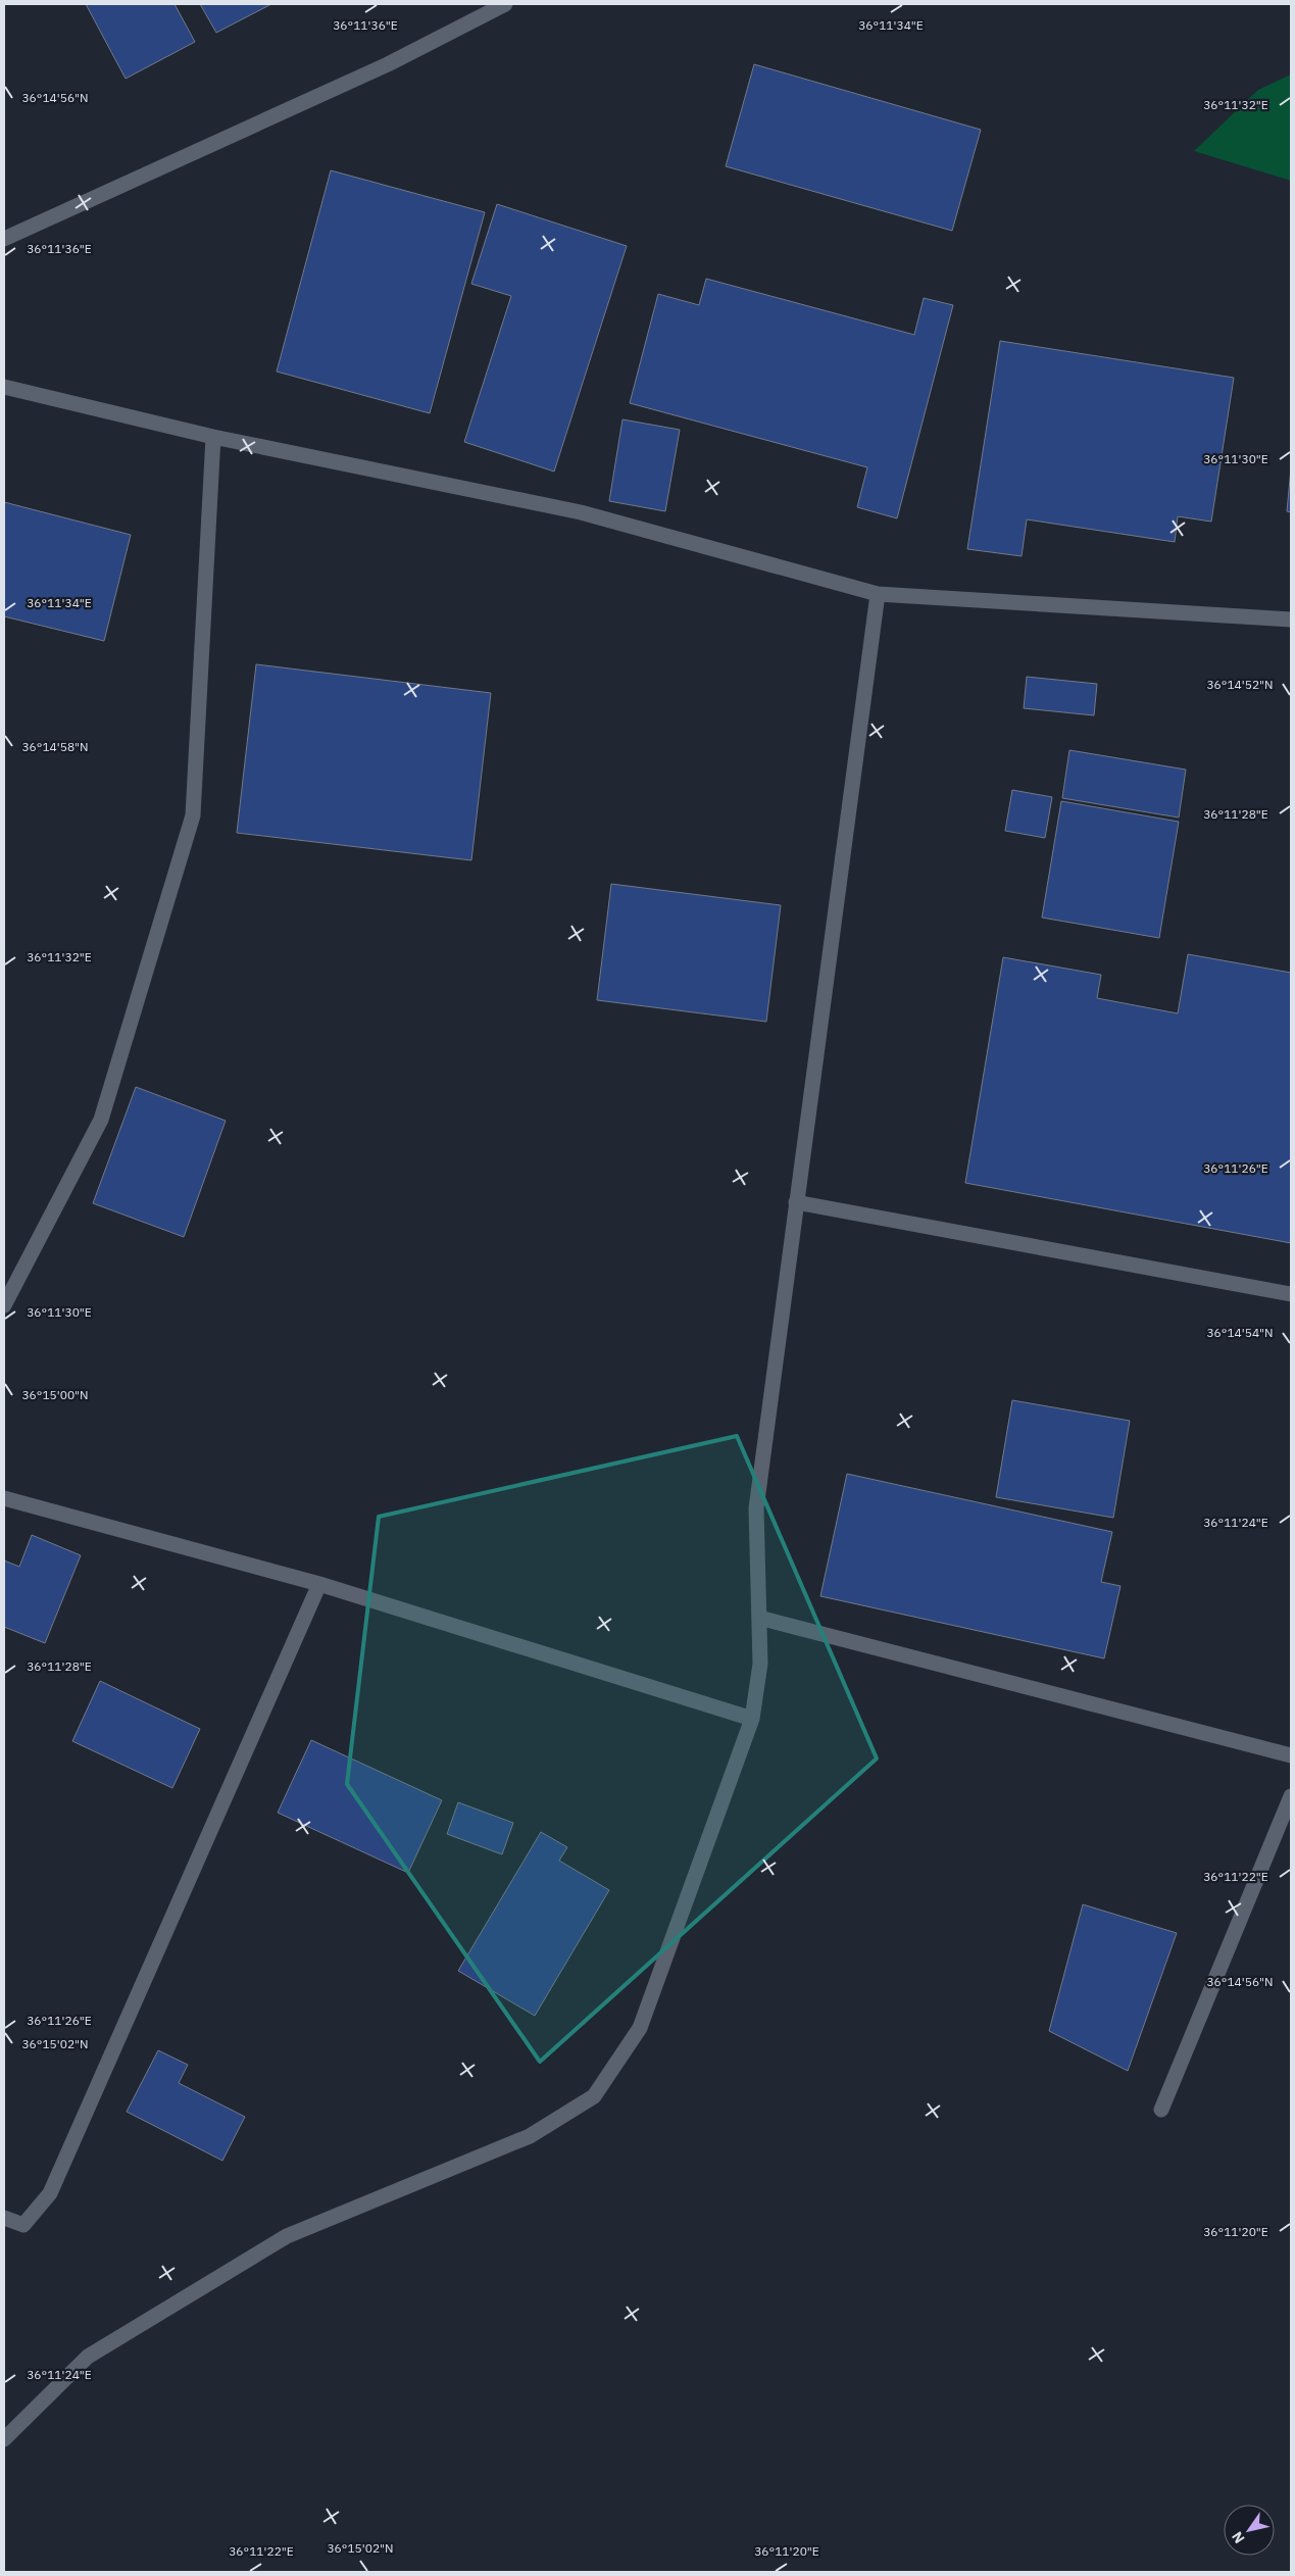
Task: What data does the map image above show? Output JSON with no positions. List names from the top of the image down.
{
  "north": "bottom left",
  "coordinates": [
    "36°11'36\"E",
    "36°11'34\"E",
    "36°14'56\"N",
    "36°11'32\"E",
    "36°11'30\"E",
    "36°14'52\"N",
    "36°14'58\"N",
    "36°11'28\"E",
    "36°11'26\"E",
    "36°14'54\"N",
    "36°15'00\"N",
    "36°11'24\"E",
    "36°11'22\"E",
    "36°15'02\"N",
    "36°11'20\"E"
  ]
}
